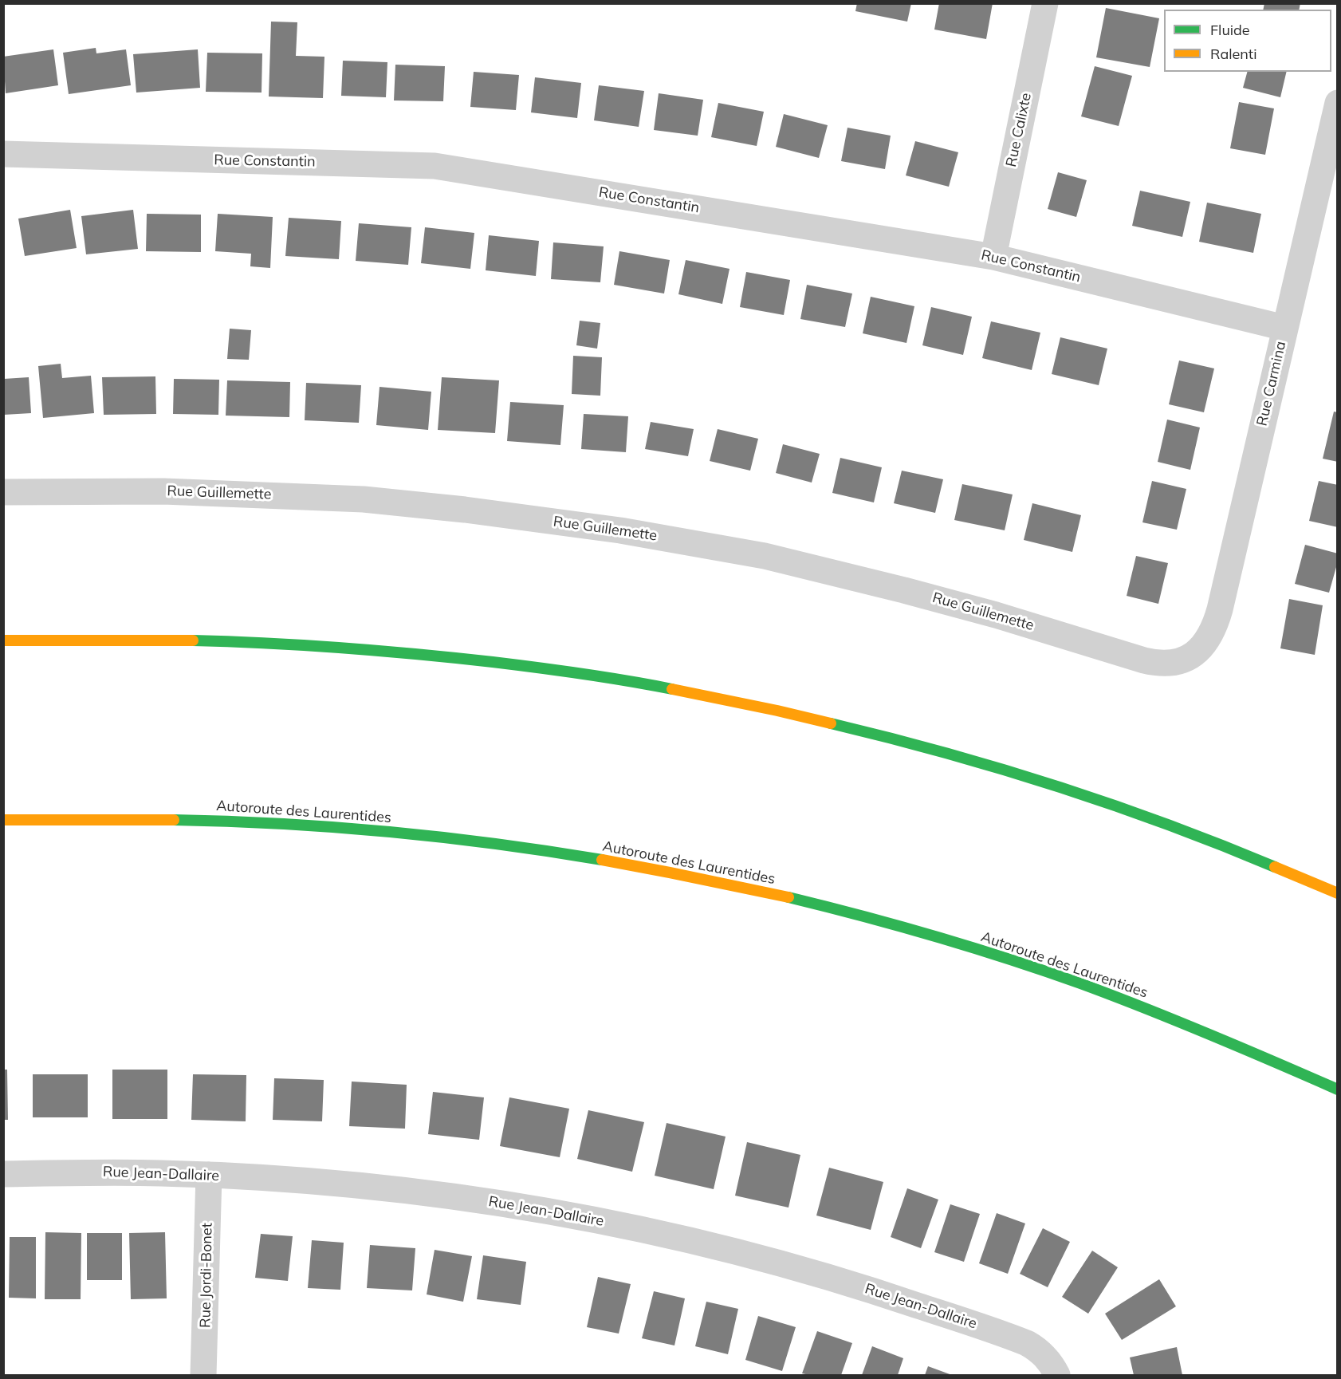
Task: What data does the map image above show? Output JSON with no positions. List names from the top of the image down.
{
  "streets": {
    "highway": ["Autoroute des Laurentides"],
    "street": [
      "Rue Calixte",
      "Rue Constantin",
      "Rue Carmina",
      "Rue Guillemette",
      "Rue Jean-Dallaire",
      "Rue Jordi-Bonet"
    ]
  },
  "crossings": [
    ["Rue Calixte", "Rue Constantin"],
    ["Rue Constantin", "Rue Carmina"],
    ["Rue Carmina", "Rue Guillemette"],
    ["Rue Jean-Dallaire", "Rue Jordi-Bonet"]
  ],
  "legend": ["Fluide", "Ralenti"]
}
